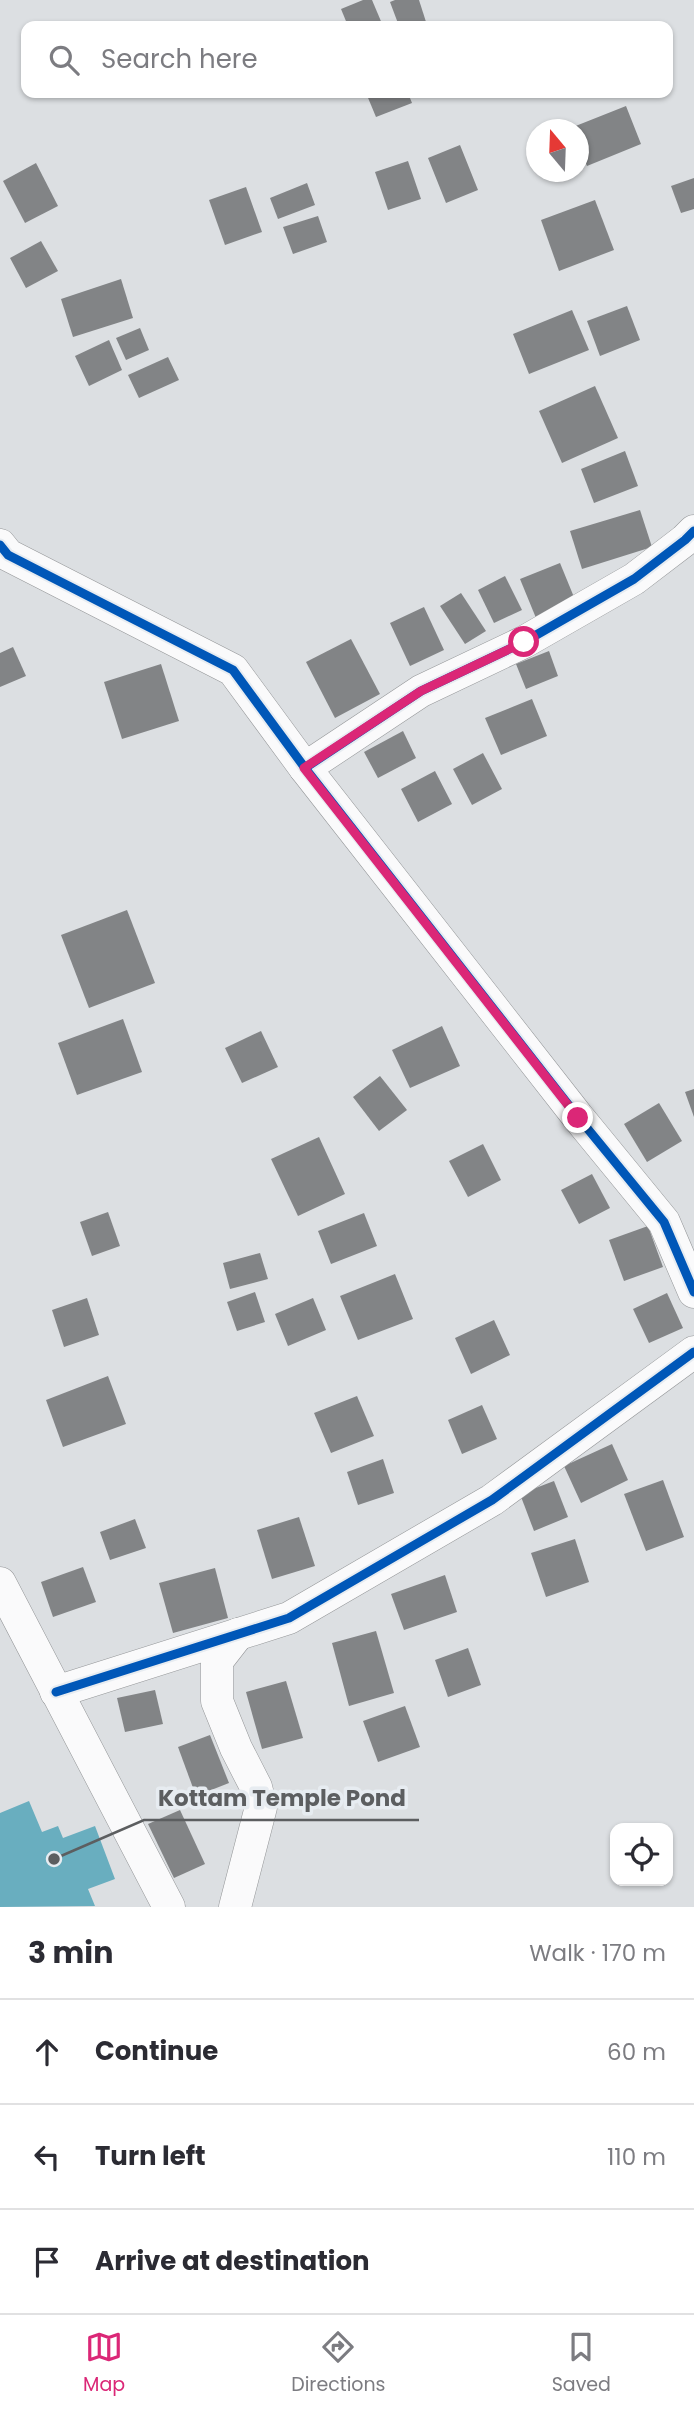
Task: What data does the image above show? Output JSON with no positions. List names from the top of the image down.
{
  "places": ["Kottam Temple Pond"],
  "north": "top",
  "page": {
    "search": "Search here",
    "heading": ["3 min", "Walk · 170 m"],
    "list": [
      ["Continue", "60 m"],
      ["Turn left", "110 m"],
      "Arrive at destination"
    ],
    "nav": ["Map", "Directions", "Saved"]
  }
}
